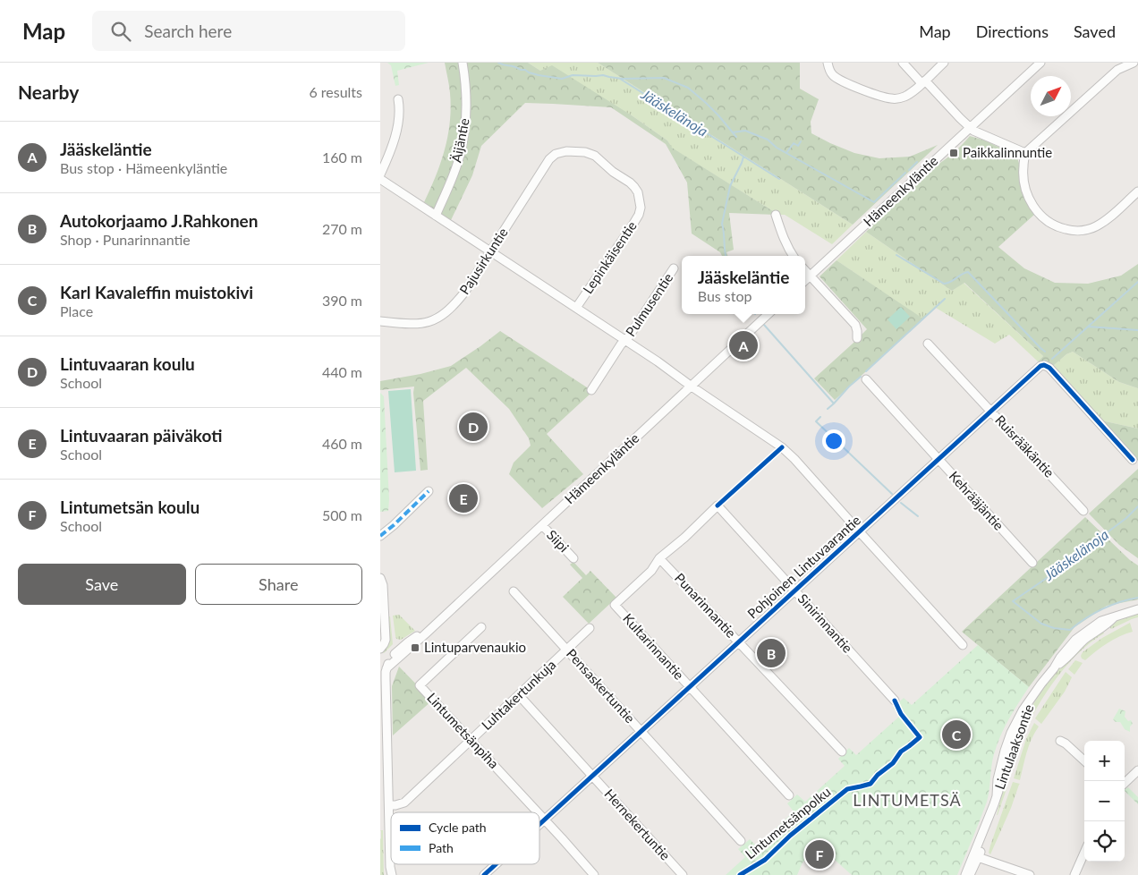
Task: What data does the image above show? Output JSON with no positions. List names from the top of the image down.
{
  "streets": {
    "street": [
      "Äijäntie",
      "Hämeenkyläntie",
      "Lepinkäisentie",
      "Pajusirkuntie",
      "Pulmusentie",
      "Ruisrääkäntie",
      "Kehrääjäntie",
      "Siipi",
      "Pohjoinen Lintuvaarantie",
      "Punarinnantie",
      "Sinirinnantie",
      "Kultarinnantie",
      "Pensaskertuntie",
      "Luhtakertunkuja",
      "Lintumetsänpiha",
      "Lintulaaksontie",
      "Hernekertuntie"
    ],
    "cycle path": ["Lintumetsänpolku"]
  },
  "crossings": [
    ["Hämeenkyläntie", "Siipi"],
    ["Lepinkäisentie", "Pajusirkuntie"],
    ["Ruisrääkäntie", "Pohjoinen Lintuvaarantie"],
    ["Kehrääjäntie", "Pohjoinen Lintuvaarantie"],
    ["Pohjoinen Lintuvaarantie", "Punarinnantie"],
    ["Pohjoinen Lintuvaarantie", "Sinirinnantie"],
    ["Pohjoinen Lintuvaarantie", "Kultarinnantie"],
    ["Pohjoinen Lintuvaarantie", "Pensaskertuntie"],
    ["Pohjoinen Lintuvaarantie", "Lintumetsänpiha"],
    ["Pohjoinen Lintuvaarantie", "Hernekertuntie"],
    ["Punarinnantie", "Sinirinnantie"],
    ["Punarinnantie", "Kultarinnantie"],
    ["Sinirinnantie", "Kultarinnantie"],
    ["Pensaskertuntie", "Luhtakertunkuja"],
    ["Luhtakertunkuja", "Lintumetsänpiha"],
    ["Luhtakertunkuja", "Hernekertuntie"]
  ],
  "districts": ["LINTUMETSÄ"],
  "water": ["Jääskelänoja"],
  "places": {
    "transit": ["Paikkalinnuntie", "Lintuparvenaukio"]
  },
  "legend": ["Cycle path", "Path"],
  "north": "top right",
  "page": {
    "header": "Map",
    "search": "Search here",
    "nav": ["Map", "Directions", "Saved"],
    "heading": ["Nearby", "6 results"],
    "list": [
      {
        "mark": "A",
        "name": "Jääskeläntie",
        "note": "Bus stop · Hämeenkyläntie",
        "value": "160 m"
      },
      {
        "mark": "B",
        "name": "Autokorjaamo J.Rahkonen",
        "note": "Shop · Punarinnantie",
        "value": "270 m"
      },
      {
        "mark": "C",
        "name": "Karl Kavaleffin muistokivi",
        "note": "Place",
        "value": "390 m"
      },
      {
        "mark": "D",
        "name": "Lintuvaaran koulu",
        "note": "School",
        "value": "440 m"
      },
      {
        "mark": "E",
        "name": "Lintuvaaran päiväkoti",
        "note": "School",
        "value": "460 m"
      },
      {
        "mark": "F",
        "name": "Lintumetsän koulu",
        "note": "School",
        "value": "500 m"
      }
    ],
    "popup": ["Jääskeläntie", "Bus stop"],
    "pins": [
      "A",
      "D",
      "E",
      "B",
      "C",
      "F"
    ],
    "buttons": ["Save", "Share"],
    "map_buttons": ["+", "−"]
  }
}
